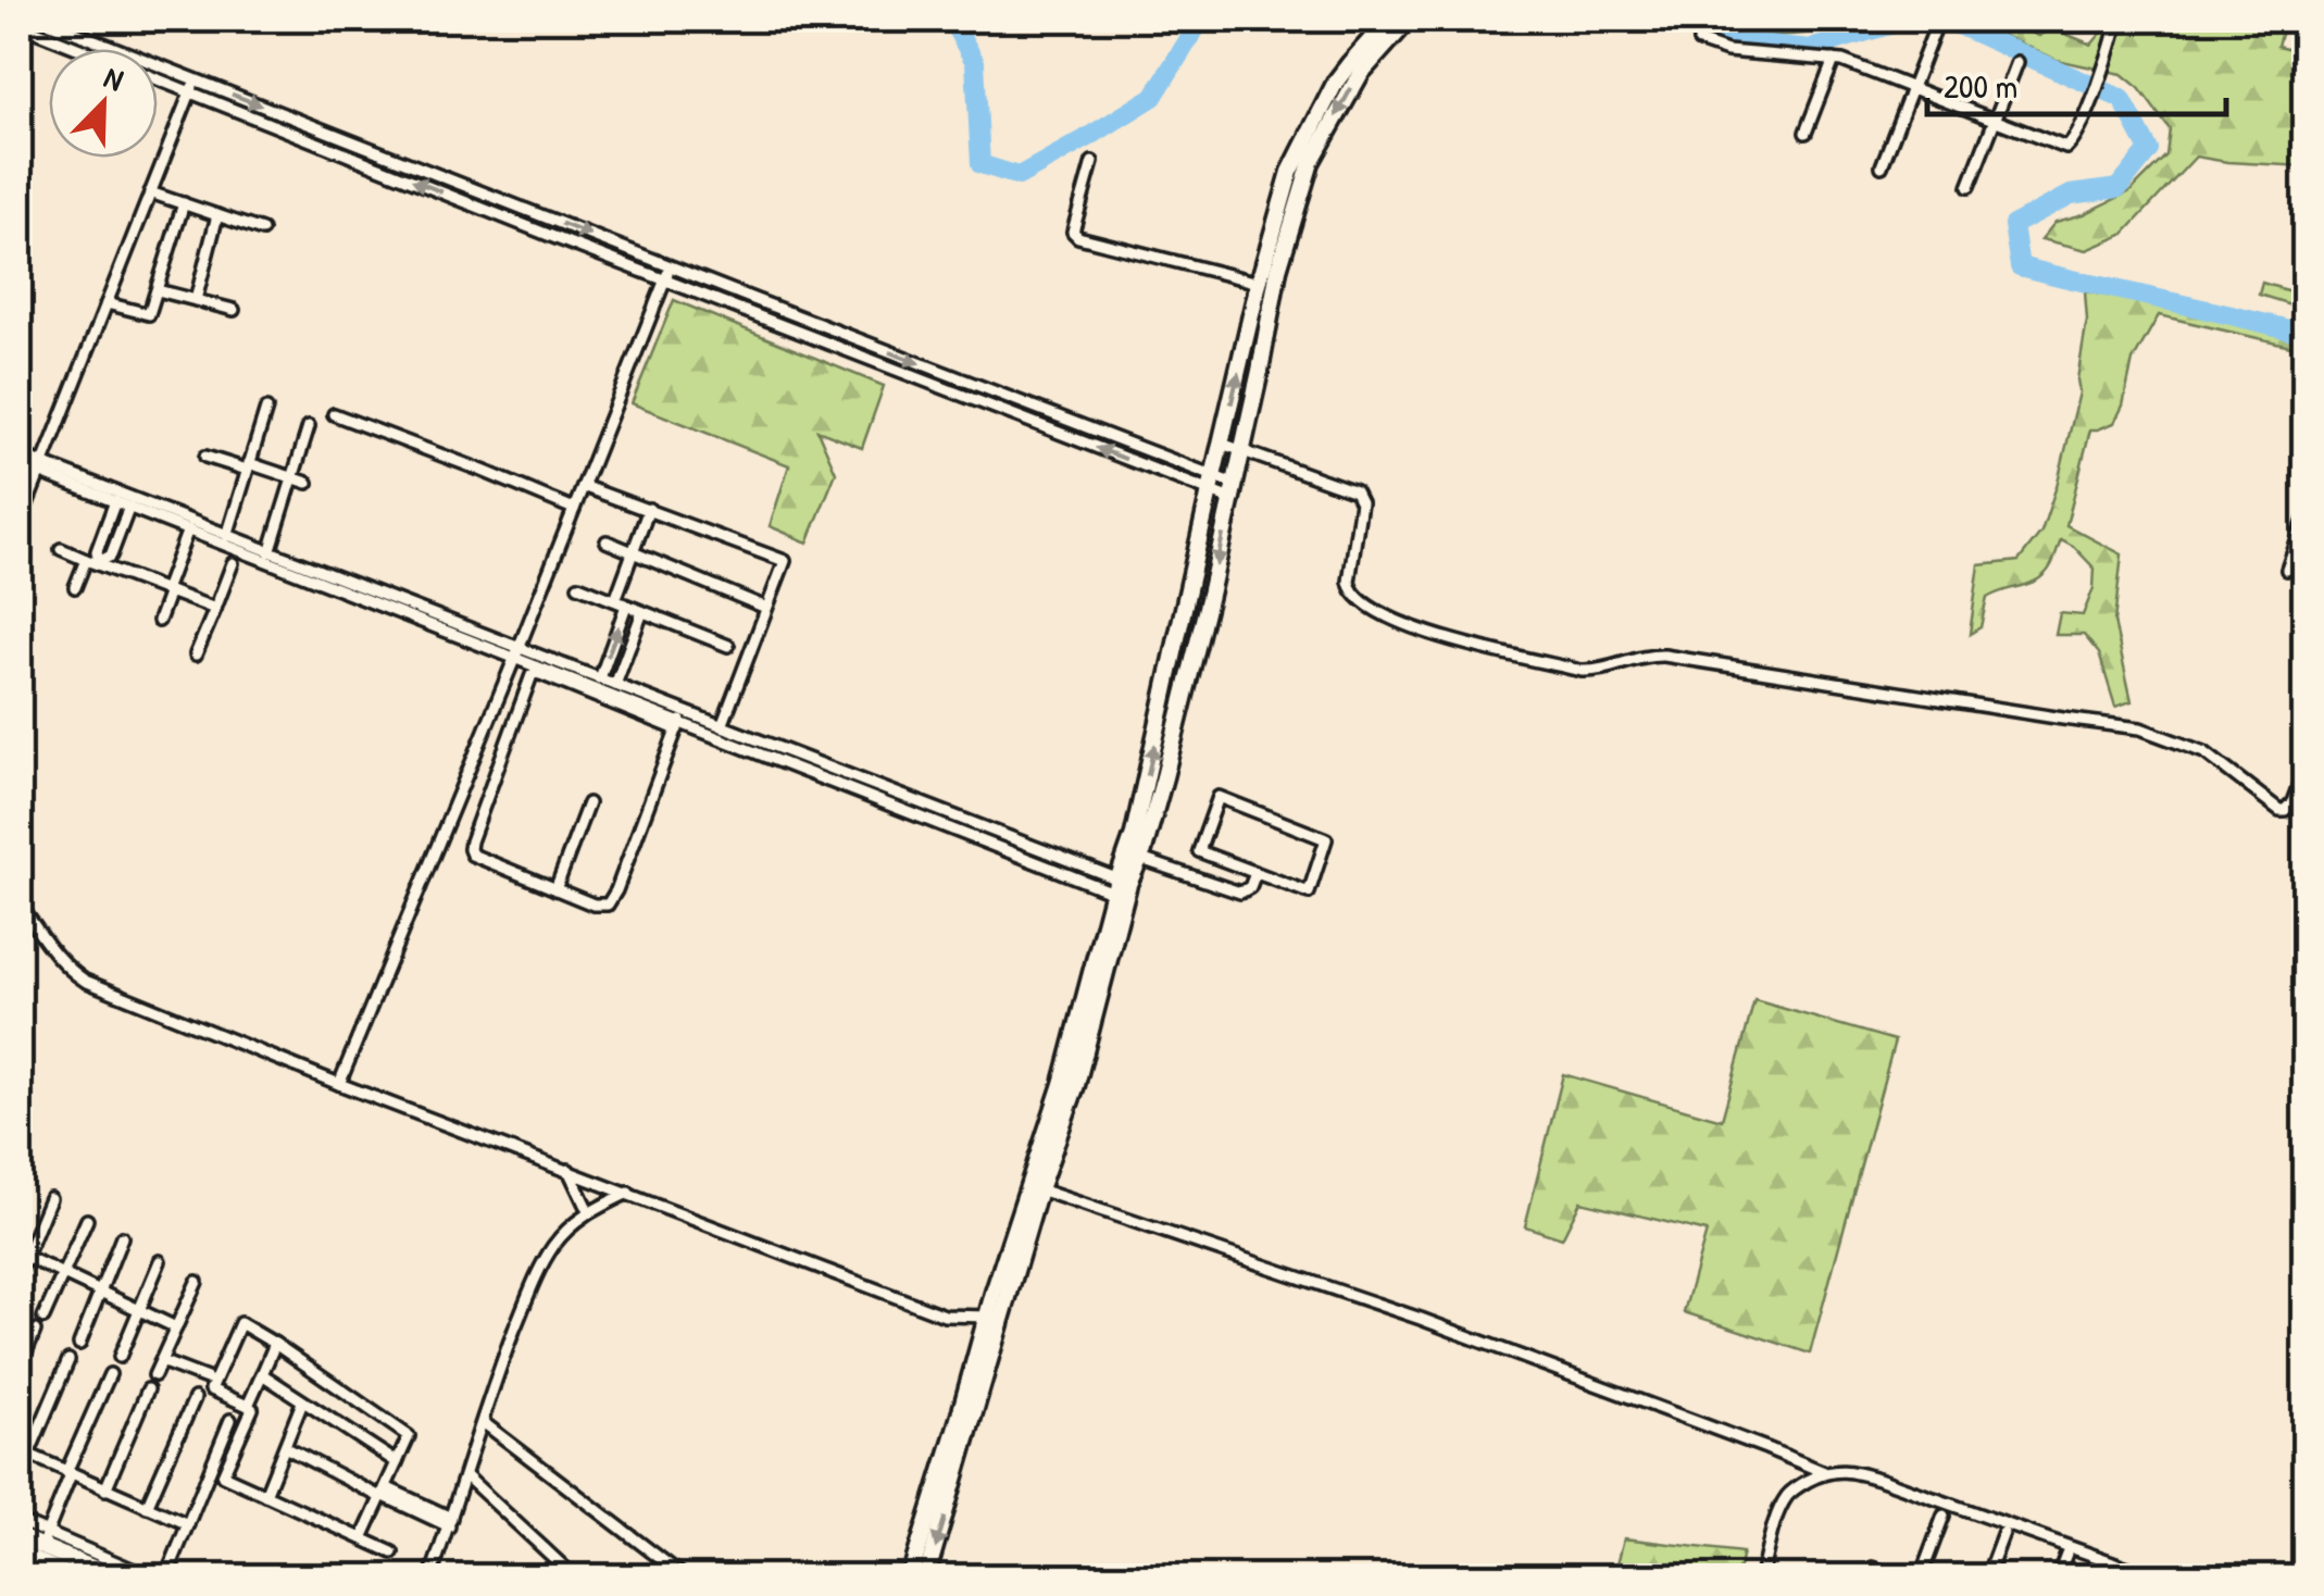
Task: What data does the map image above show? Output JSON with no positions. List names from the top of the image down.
{
  "scale_bar": "200 m",
  "north": "top right"
}
